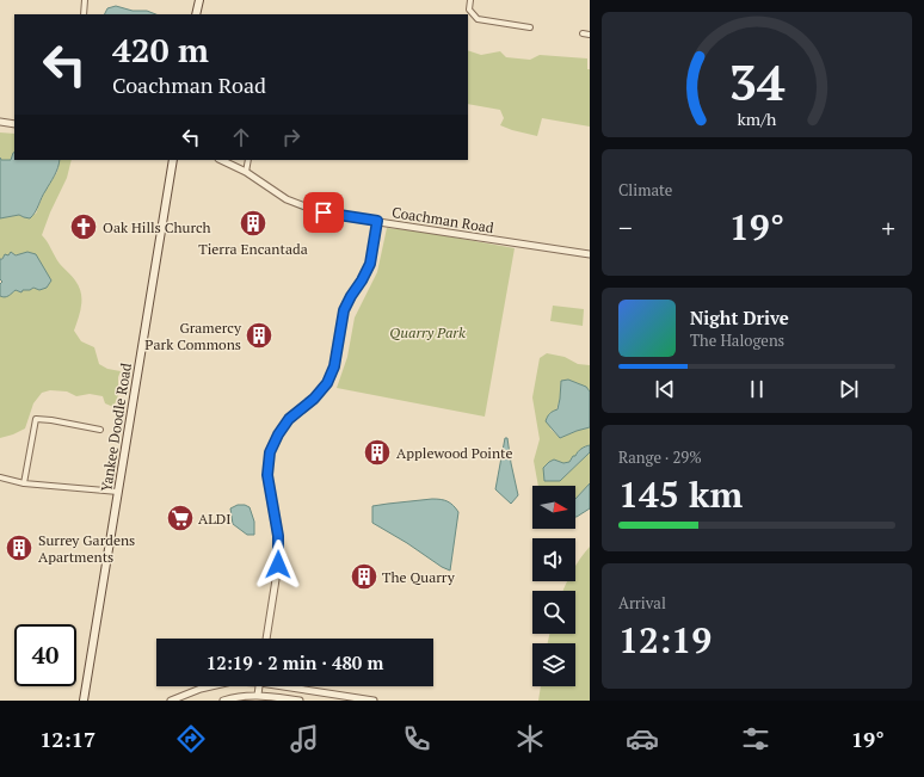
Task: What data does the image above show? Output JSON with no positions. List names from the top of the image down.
{
  "streets": {
    "main road": ["Yankee Doodle Road"],
    "street": ["Coachman Road"]
  },
  "parks": ["Quarry Park"],
  "places": {
    "building": [
      "Tierra Encantada",
      "Gramercy Park Commons",
      "Applewood Pointe",
      "Surrey Gardens Apartments",
      "The Quarry"
    ],
    "church": ["Oak Hills Church"],
    "supermarket": ["ALDI"]
  },
  "north": "right",
  "page": {
    "turn": ["420 m", "Coachman Road"],
    "tile": [
      "Climate",
      ["Range · 29%", "145 km"],
      ["Arrival", "12:19"]
    ],
    "heat": ["−", "19°", "+"],
    "song": ["Night Drive", "The Halogens"],
    "limit": "40",
    "trip": "12:19 · 2 min · 480 m",
    "tabs": ["12:17", "19°"],
    "gauge": ["34", "km/h"]
  }
}
